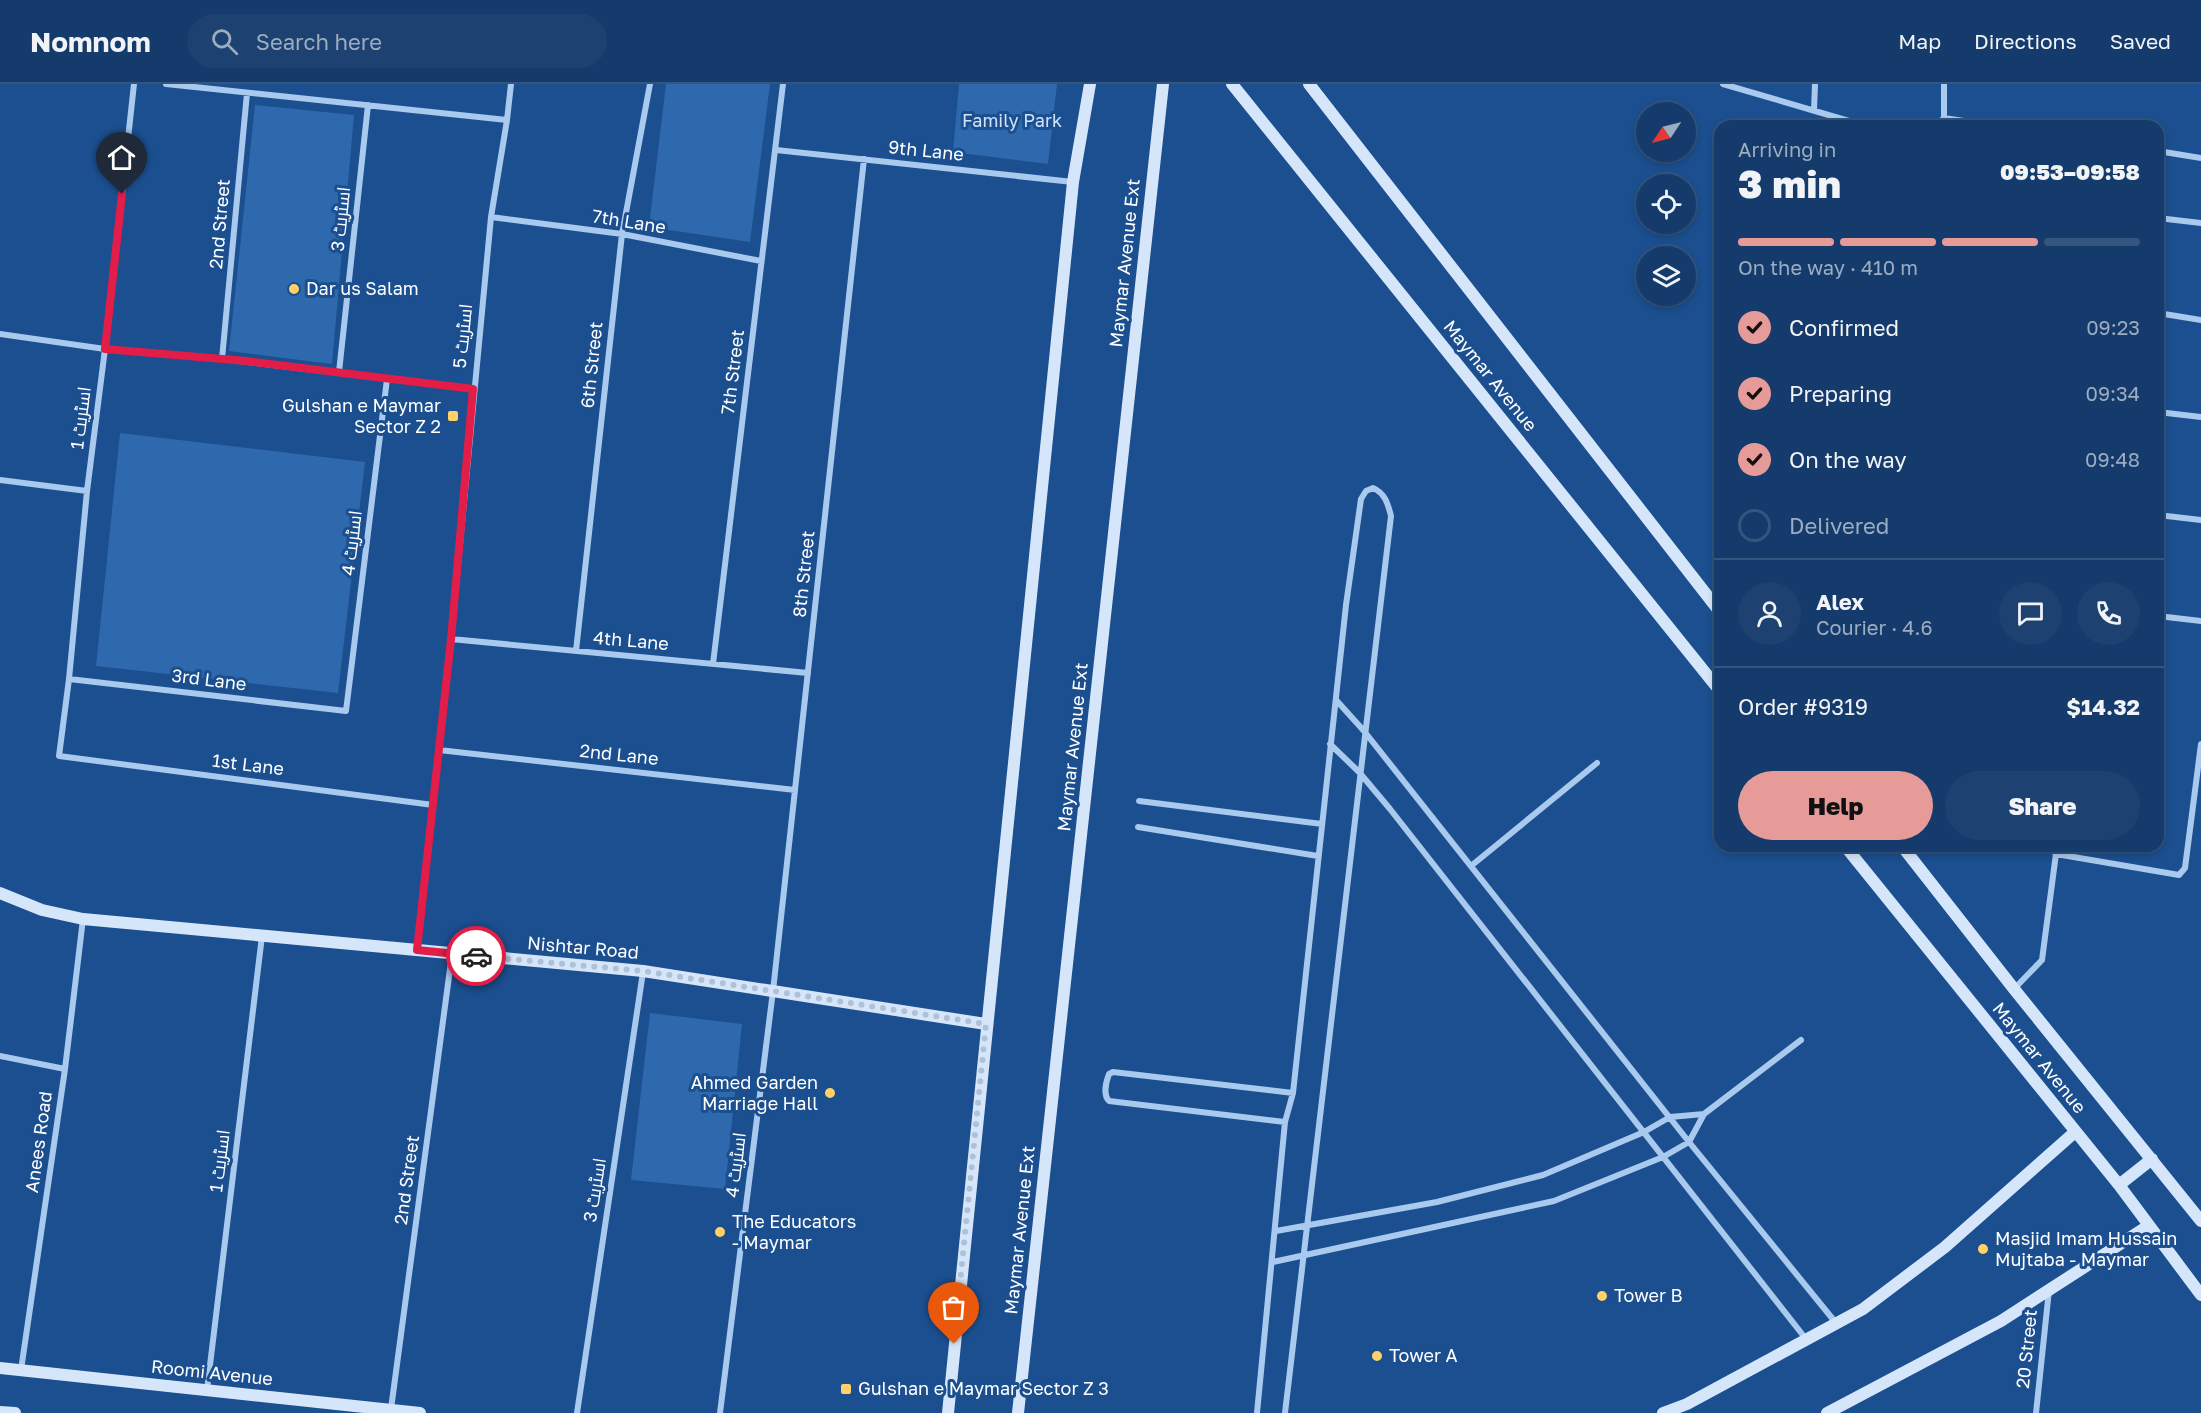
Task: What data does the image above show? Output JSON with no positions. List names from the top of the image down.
{
  "streets": {
    "main road": [
      "Maymar Avenue Ext",
      "Maymar Avenue",
      "Nishtar Road",
      "Roomi Avenue"
    ],
    "street": [
      "9th Lane",
      "اسٹریٹ 3",
      "7th Lane",
      "2nd Street",
      "اسٹریٹ 5",
      "6th Street",
      "7th Street",
      "اسٹریٹ 1",
      "اسٹریٹ 4",
      "8th Street",
      "4th Lane",
      "3rd Lane",
      "2nd Lane",
      "1st Lane",
      "Anees Road",
      "20 Street"
    ]
  },
  "crossings": [
    ["9th Lane", "7th Street"],
    ["9th Lane", "8th Street"],
    ["اسٹریٹ 3", "Nishtar Road"],
    ["7th Lane", "اسٹریٹ 5"],
    ["7th Lane", "6th Street"],
    ["7th Lane", "7th Street"],
    ["2nd Street", "Nishtar Road"],
    ["2nd Street", "Roomi Avenue"],
    ["اسٹریٹ 5", "4th Lane"],
    ["اسٹریٹ 5", "2nd Lane"],
    ["اسٹریٹ 5", "1st Lane"],
    ["اسٹریٹ 5", "Nishtar Road"],
    ["6th Street", "4th Lane"],
    ["7th Street", "4th Lane"],
    ["اسٹریٹ 1", "3rd Lane"],
    ["اسٹریٹ 1", "1st Lane"],
    ["اسٹریٹ 1", "Nishtar Road"],
    ["اسٹریٹ 1", "Roomi Avenue"],
    ["اسٹریٹ 4", "8th Street"],
    ["اسٹریٹ 4", "3rd Lane"],
    ["اسٹریٹ 4", "Nishtar Road"],
    ["8th Street", "4th Lane"],
    ["8th Street", "2nd Lane"],
    ["8th Street", "Nishtar Road"],
    ["Nishtar Road", "Anees Road"],
    ["Anees Road", "Roomi Avenue"]
  ],
  "parks": ["Family Park"],
  "places": {
    "other": [
      "Dar us Salam",
      "Ahmed Garden Marriage Hall",
      "The Educators - Maymar",
      "Masjid Imam Hussain Mujtaba - Maymar",
      "Tower B",
      "Tower A"
    ],
    "transit": ["Gulshan e Maymar Sector Z 2", "Gulshan e Maymar Sector Z 3"]
  },
  "north": "bottom left",
  "page": {
    "header": "Nomnom",
    "search": "Search here",
    "nav": ["Map", "Directions", "Saved"],
    "heading": ["3 min", "Arriving in", "09:53–09:58"],
    "panel": [
      "Alex",
      "Courier · 4.6",
      "Order #9319",
      "$14.32"
    ],
    "bar": "On the way · 410 m",
    "list": [
      ["Confirmed", "09:23"],
      ["Preparing", "09:34"],
      ["On the way", "09:48"],
      "Delivered"
    ],
    "buttons": ["Help", "Share"]
  }
}
